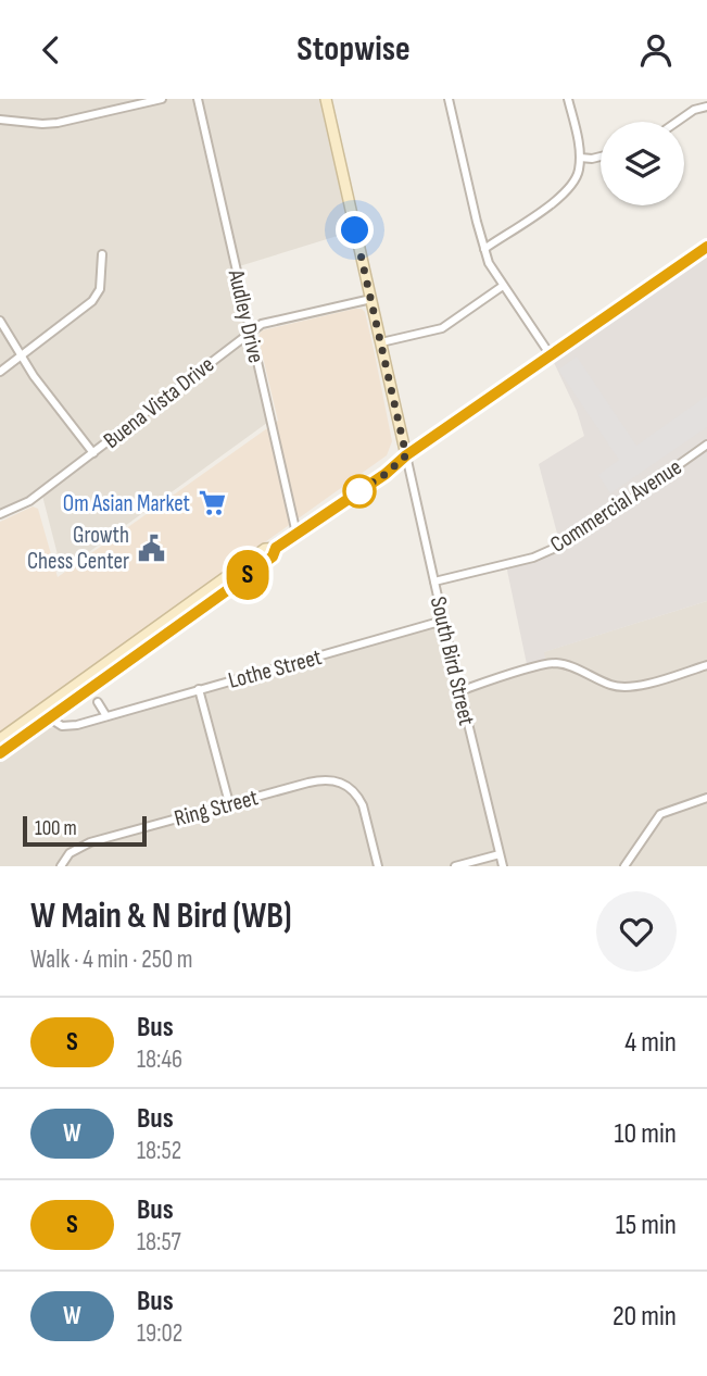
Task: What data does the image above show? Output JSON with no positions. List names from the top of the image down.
{
  "streets": {
    "street": [
      "Audley Drive",
      "Buena Vista Drive",
      "Commercial Avenue",
      "South Bird Street",
      "Lothe Street",
      "Ring Street"
    ]
  },
  "crossings": [
    ["Audley Drive", "Buena Vista Drive"],
    ["Commercial Avenue", "South Bird Street"],
    ["South Bird Street", "Lothe Street"]
  ],
  "places": {
    "supermarket": ["Om Asian Market"],
    "public building": ["Growth Chess Center"]
  },
  "lines": ["bus line S"],
  "scale_bar": "100 m",
  "page": {
    "header": "Stopwise",
    "on_map": "S",
    "scale": "100 m",
    "heading": ["W Main & N Bird (WB)", "Walk · 4 min · 250 m"],
    "list": [
      {
        "mark": "S",
        "name": "Bus",
        "note": "18:46",
        "value": "4 min"
      },
      {
        "mark": "W",
        "name": "Bus",
        "note": "18:52",
        "value": "10 min"
      },
      {
        "mark": "S",
        "name": "Bus",
        "note": "18:57",
        "value": "15 min"
      },
      {
        "mark": "W",
        "name": "Bus",
        "note": "19:02",
        "value": "20 min"
      }
    ]
  }
}
